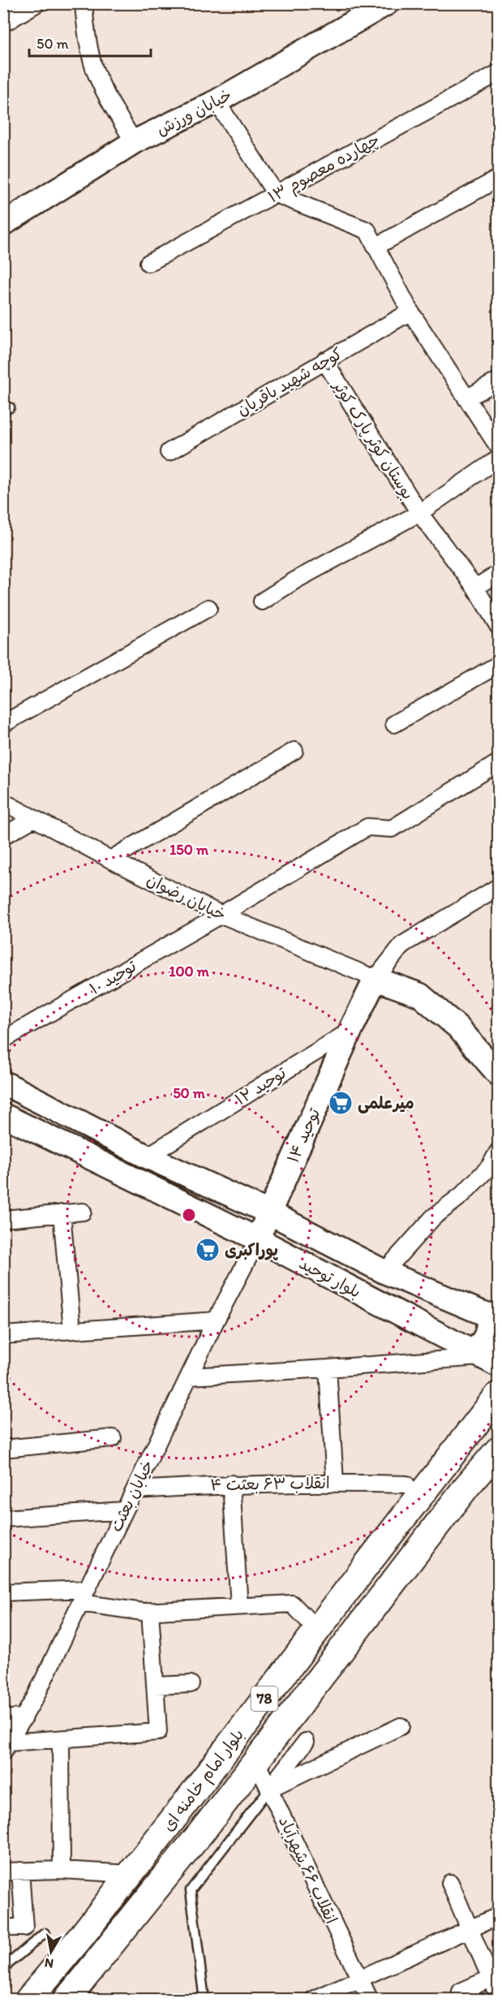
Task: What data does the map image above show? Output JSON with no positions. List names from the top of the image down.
{
  "streets": {
    "main road": ["78", "بلوار امام خامنه ای"],
    "street": [
      "خیابان ورزش",
      "چهارده معصوم ۱۳",
      "کوچه شهید باقریان",
      "بوستان کوثر پارک کوثر",
      "خیابان رضوان",
      "توحید ۱۰",
      "توحید ۱۲",
      "توحید ۱۴",
      "بلوار توحید",
      "انقلاب ۶۳ بعثت ۴",
      "خیابان بعثت",
      "انقلاب ۶۶ شهرآباد"
    ]
  },
  "crossings": [
    ["کوچه شهید باقریان", "بوستان کوثر پارک کوثر"],
    ["خیابان رضوان", "توحید ۱۰"],
    ["خیابان رضوان", "توحید ۱۴"],
    ["توحید ۱۲", "توحید ۱۴"],
    ["توحید ۱۲", "بلوار توحید"],
    ["توحید ۱۴", "بلوار توحید"],
    ["توحید ۱۴", "خیابان بعثت"],
    ["بلوار توحید", "خیابان بعثت"],
    ["انقلاب ۶۳ بعثت ۴", "خیابان بعثت"],
    ["بلوار امام خامنه ای", "انقلاب ۶۶ شهرآباد"]
  ],
  "places": {
    "supermarket": ["میرعلمی", "پوراکبری"]
  },
  "scale_bar": "50 m",
  "north": "bottom",
  "rings": ["150 m", "100 m", "50 m"]
}
